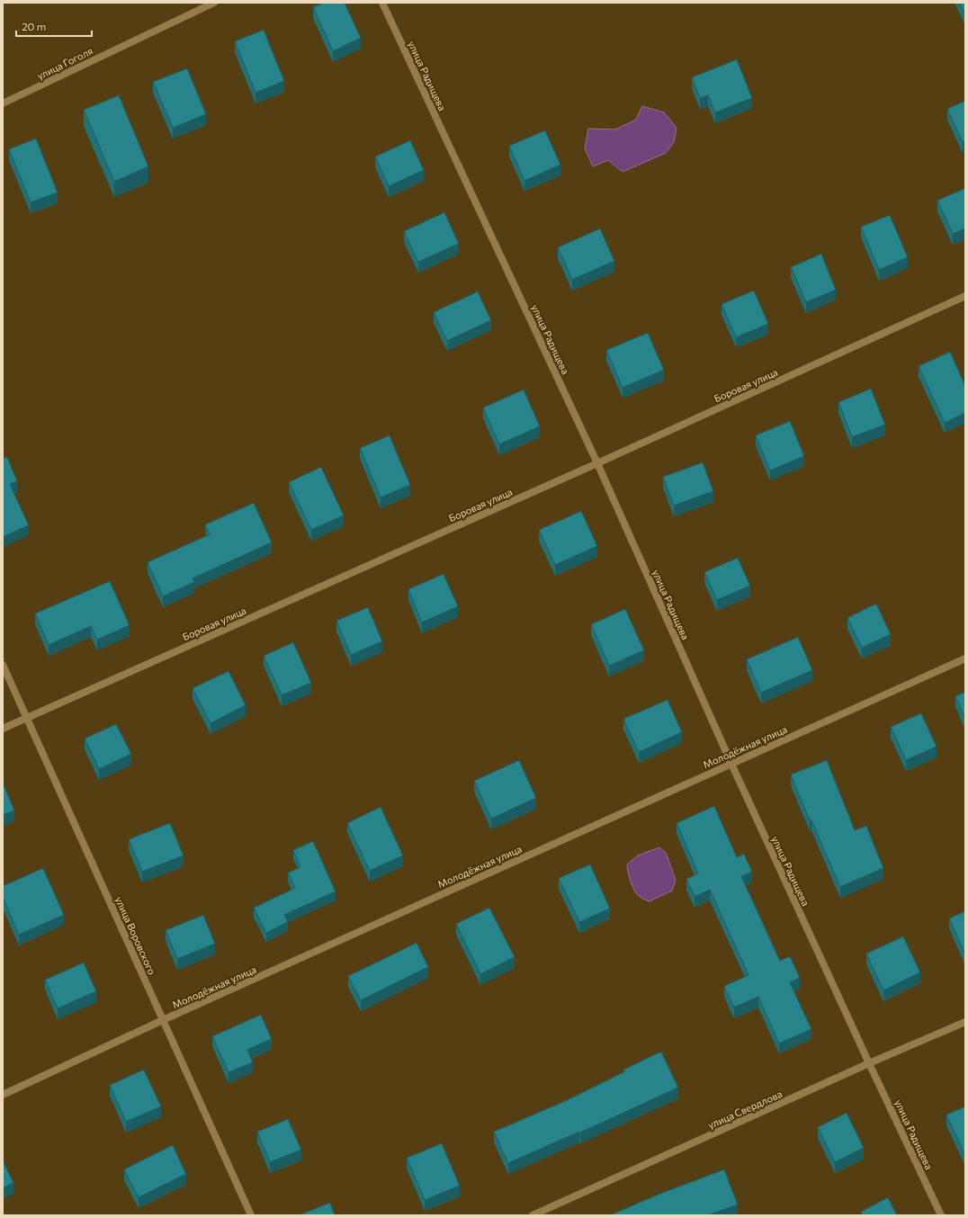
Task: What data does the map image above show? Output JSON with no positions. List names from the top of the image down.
{
  "streets": {
    "street": [
      "улица Гоголя",
      "улица Радищева",
      "Боровая улица",
      "Молодёжная улица",
      "улица Воровского",
      "улица Свердлова"
    ]
  },
  "crossings": [
    ["улица Радищева", "Боровая улица"],
    ["улица Радищева", "Молодёжная улица"],
    ["улица Радищева", "улица Свердлова"],
    ["Боровая улица", "улица Воровского"],
    ["Молодёжная улица", "улица Воровского"]
  ],
  "scale_bar": "20 m"
}
